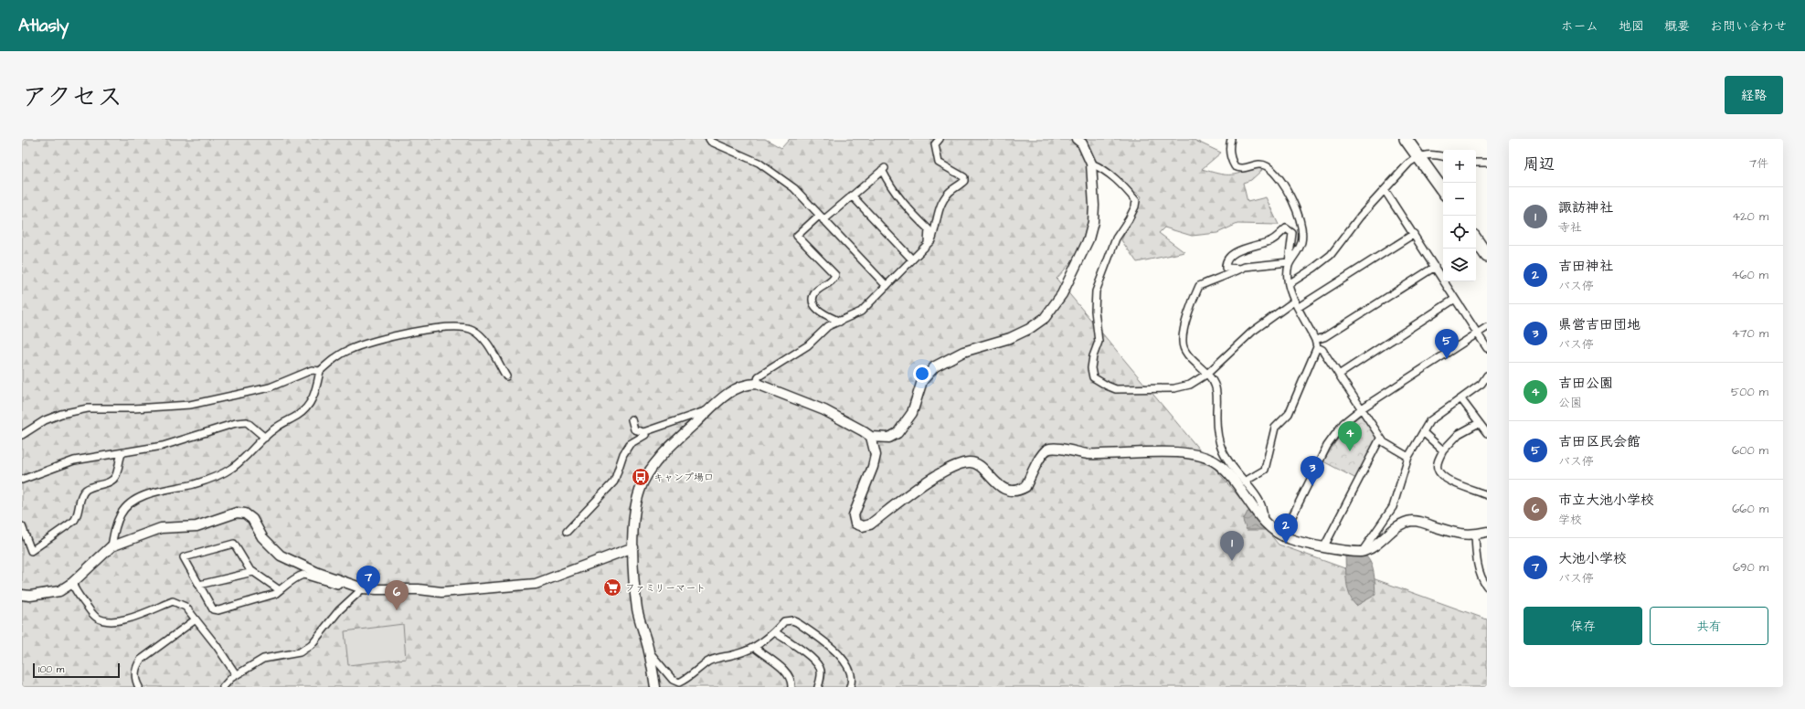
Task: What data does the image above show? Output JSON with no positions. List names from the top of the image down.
{
  "places": {
    "bus stop": ["キャンプ場口"],
    "supermarket": ["ファミリーマート"]
  },
  "scale_bar": "100 m",
  "page": {
    "header": "Atlasly",
    "nav": [
      "ホーム",
      "地図",
      "概要",
      "お問い合わせ"
    ],
    "title": "アクセス",
    "buttons": [
      "経路",
      ["保存", "共有"]
    ],
    "heading": ["周辺", "7件"],
    "map_buttons": ["+", "−"],
    "list": [
      {
        "mark": "1",
        "name": "諏訪神社",
        "note": "寺社",
        "value": "420 m"
      },
      {
        "mark": "2",
        "name": "吉田神社",
        "note": "バス停",
        "value": "460 m"
      },
      {
        "mark": "3",
        "name": "県営吉田団地",
        "note": "バス停",
        "value": "470 m"
      },
      {
        "mark": "4",
        "name": "吉田公園",
        "note": "公園",
        "value": "500 m"
      },
      {
        "mark": "5",
        "name": "吉田区民会館",
        "note": "バス停",
        "value": "600 m"
      },
      {
        "mark": "6",
        "name": "市立大池小学校",
        "note": "学校",
        "value": "660 m"
      },
      {
        "mark": "7",
        "name": "大池小学校",
        "note": "バス停",
        "value": "690 m"
      }
    ],
    "pins": [
      "5",
      "4",
      "3",
      "2",
      "1",
      "7",
      "6"
    ],
    "scale": "100 m"
  }
}
